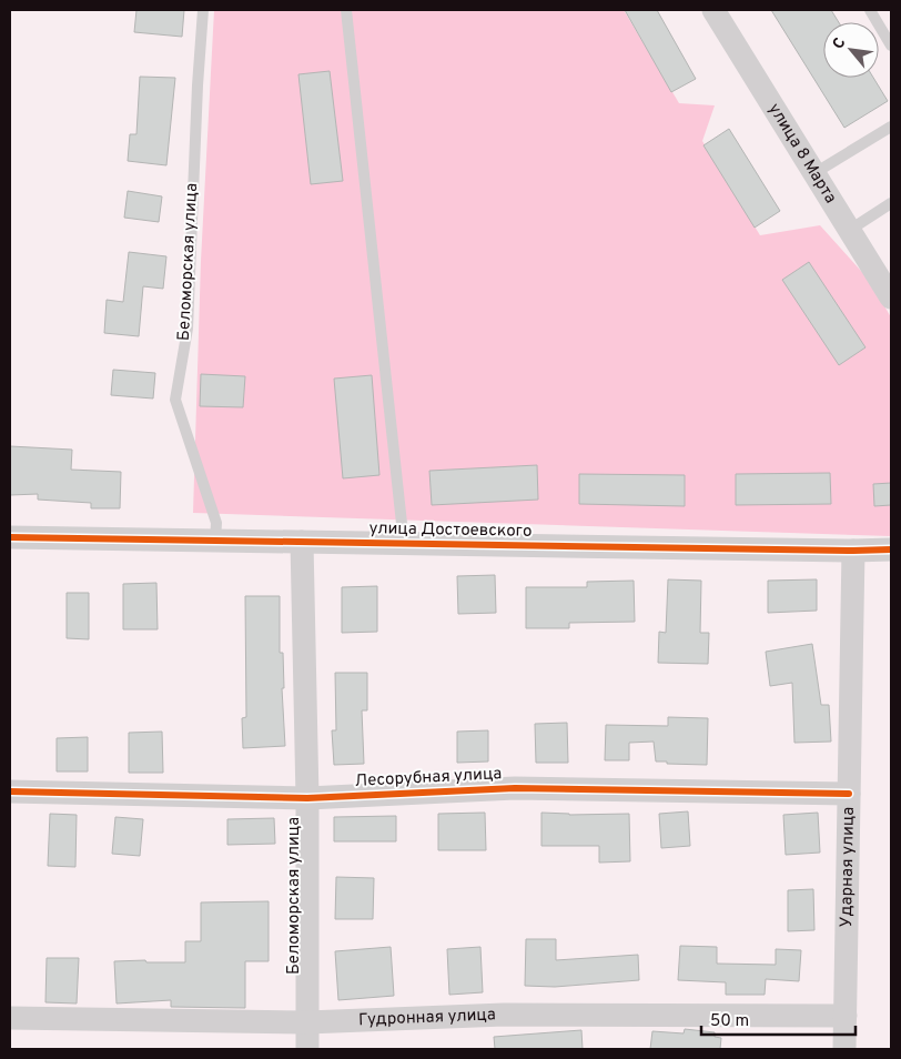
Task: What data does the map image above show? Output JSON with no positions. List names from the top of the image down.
{
  "streets": {
    "street": [
      "улица 8 Марта",
      "Беломорская улица",
      "улица Достоевского",
      "Лесорубная улица",
      "Ударная улица",
      "Гудронная улица"
    ]
  },
  "crossings": [
    ["Беломорская улица", "улица Достоевского"],
    ["Беломорская улица", "Лесорубная улица"],
    ["Беломорская улица", "Гудронная улица"],
    ["улица Достоевского", "Ударная улица"],
    ["Лесорубная улица", "Ударная улица"],
    ["Ударная улица", "Гудронная улица"]
  ],
  "scale_bar": "50 m",
  "north": "top left"
}
